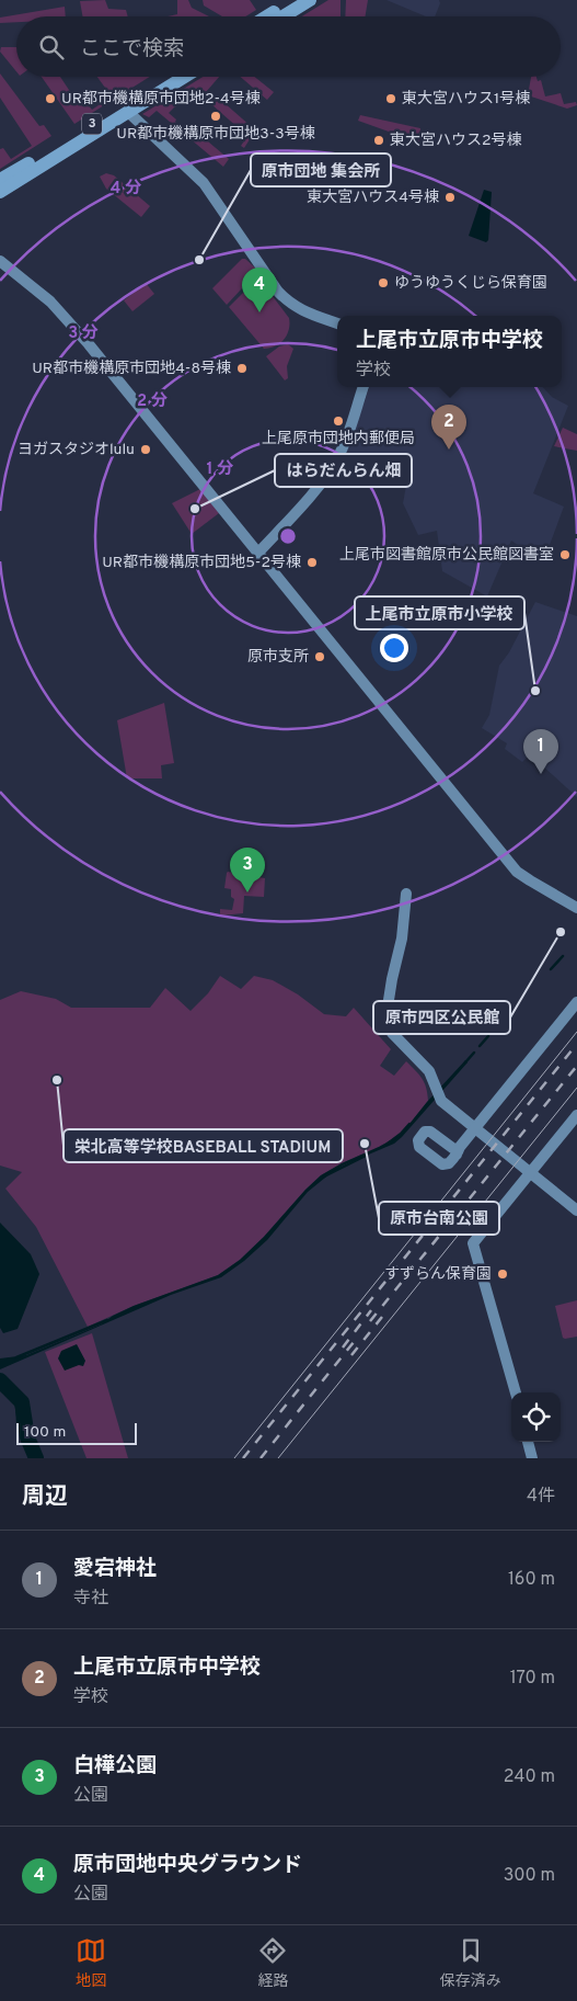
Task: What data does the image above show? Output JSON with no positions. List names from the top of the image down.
{
  "streets": {
    "main road": ["3"]
  },
  "places": [
    "UR都市機構原市団地2-4号棟",
    "東大宮ハウス1号棟",
    "UR都市機構原市団地3-3号棟",
    "東大宮ハウス2号棟",
    "東大宮ハウス4号棟",
    "原市団地 集会所",
    "ゆうゆうくじら保育園",
    "UR都市機構原市団地4-8号棟",
    "上尾原市団地内郵便局",
    "ヨガスタジオlulu",
    "はらだんらん畑",
    "上尾市図書館原市公民館図書室",
    "UR都市機構原市団地5-2号棟",
    "原市支所",
    "上尾市立原市小学校",
    "原市四区公民館",
    "栄北高等学校BASEBALL STADIUM",
    "原市台南公園",
    "すずらん保育園"
  ],
  "scale_bar": "100 m",
  "page": {
    "search": "ここで検索",
    "pins": [
      "4",
      "2",
      "1",
      "3"
    ],
    "popup": ["上尾市立原市中学校", "学校"],
    "scale": "100 m",
    "heading": ["周辺", "4件"],
    "list": [
      {
        "mark": "1",
        "name": "愛宕神社",
        "note": "寺社",
        "value": "160 m"
      },
      {
        "mark": "2",
        "name": "上尾市立原市中学校",
        "note": "学校",
        "value": "170 m"
      },
      {
        "mark": "3",
        "name": "白樺公園",
        "note": "公園",
        "value": "240 m"
      },
      {
        "mark": "4",
        "name": "原市団地中央グラウンド",
        "note": "公園",
        "value": "300 m"
      }
    ],
    "nav": ["地図", "経路", "保存済み"]
  },
  "rings": [
    "4 分",
    "3 分",
    "2 分",
    "1 分"
  ]
}
